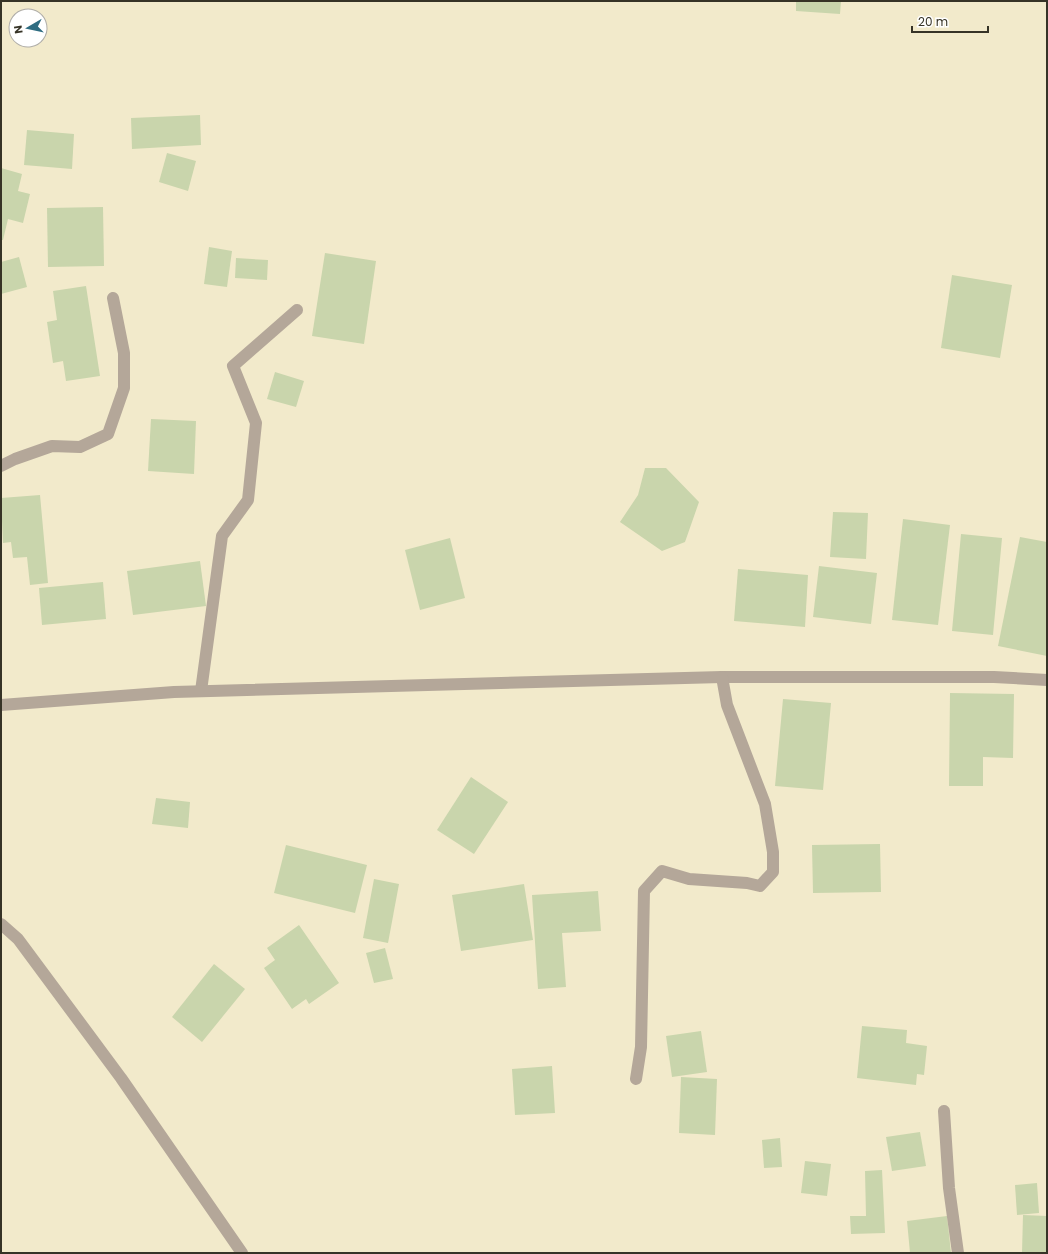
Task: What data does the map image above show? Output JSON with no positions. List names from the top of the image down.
{
  "scale_bar": "20 m",
  "north": "left"
}
